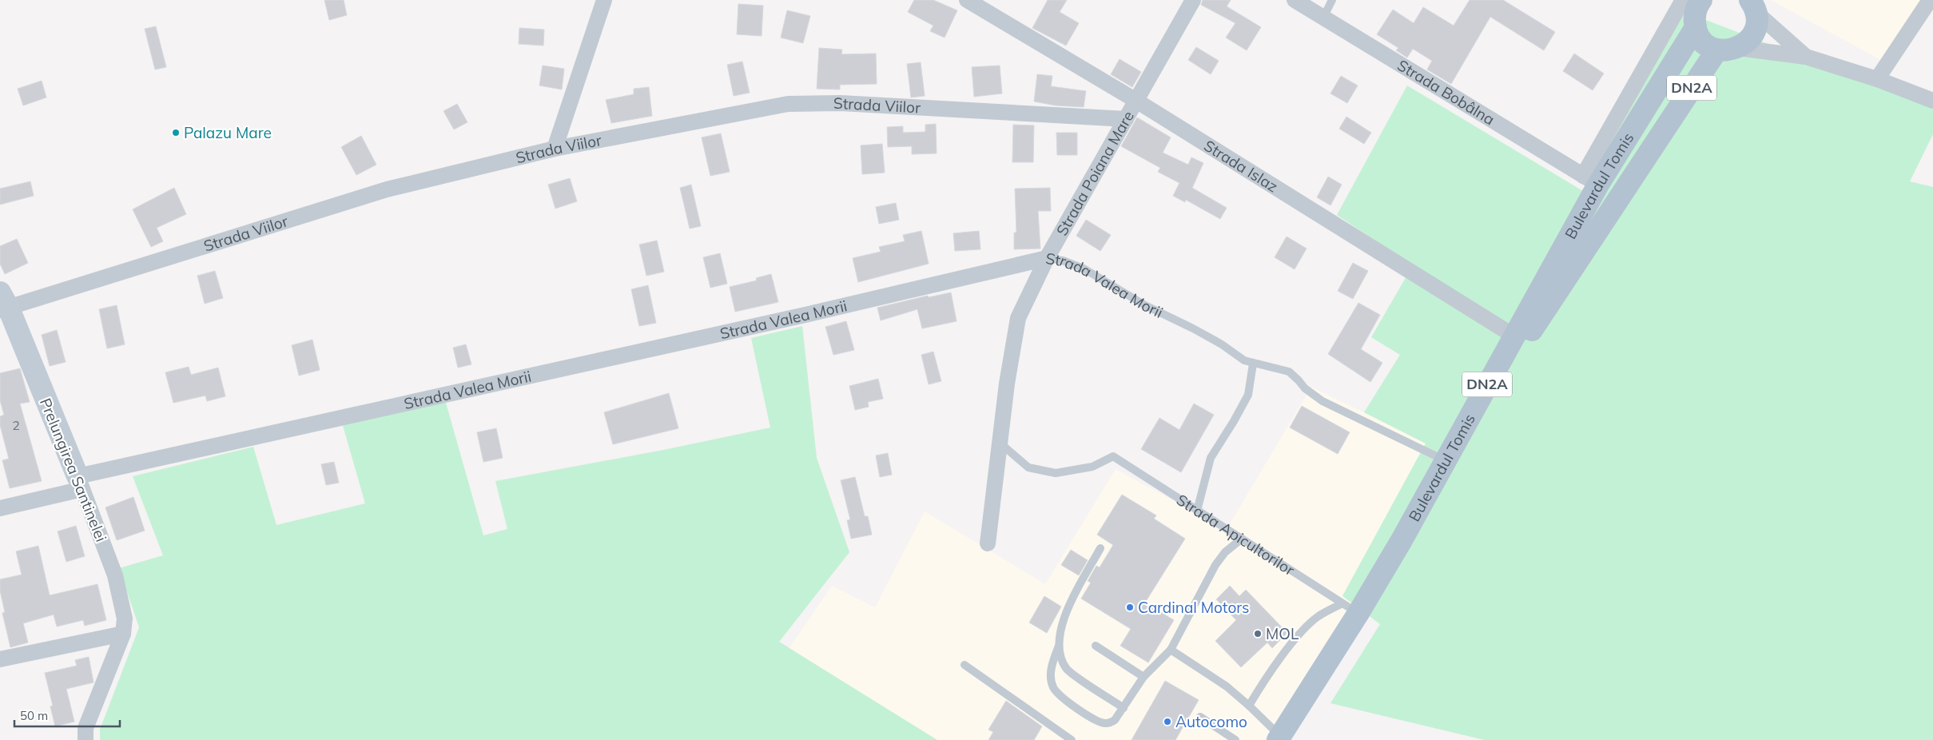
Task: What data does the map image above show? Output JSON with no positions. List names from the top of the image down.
{
  "streets": {
    "main road": ["DN2A", "Bulevardul Tomis"],
    "street": [
      "Strada Bobâlna",
      "Strada Viilor",
      "Strada Islaz",
      "Strada Poiana Mare",
      "Strada Valea Morii",
      "Prelungirea Santinelei"
    ],
    "lane": ["Strada Apicultorilor"]
  },
  "crossings": [
    ["Strada Bobâlna", "Bulevardul Tomis"],
    ["Strada Viilor", "Strada Poiana Mare"],
    ["Strada Viilor", "Prelungirea Santinelei"],
    ["Strada Islaz", "Strada Poiana Mare"],
    ["Strada Islaz", "Bulevardul Tomis"],
    ["Strada Poiana Mare", "Strada Valea Morii"],
    ["Strada Poiana Mare", "Strada Apicultorilor"],
    ["Bulevardul Tomis", "Strada Valea Morii"],
    ["Bulevardul Tomis", "Strada Apicultorilor"],
    ["Strada Valea Morii", "Prelungirea Santinelei"]
  ],
  "places": [
    "Palazu Mare",
    "Cardinal Motors",
    "MOL",
    "Autocomo"
  ],
  "house_numbers": ["2"],
  "scale_bar": "50 m"
}
